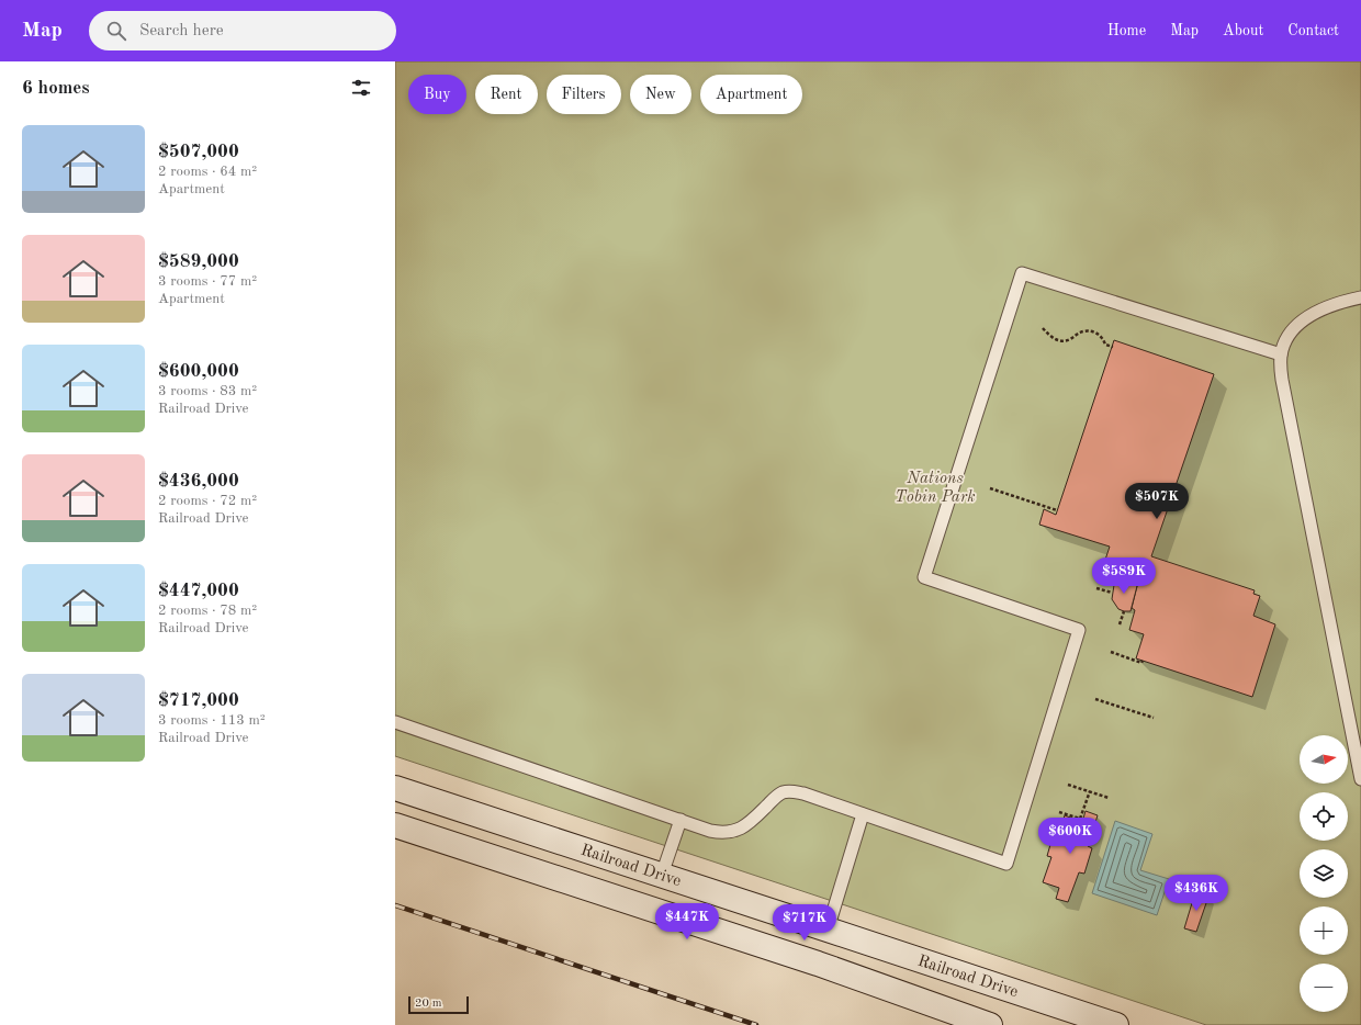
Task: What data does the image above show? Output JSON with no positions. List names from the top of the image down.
{
  "streets": {
    "main road": ["Railroad Drive"]
  },
  "parks": ["Nations Tobin Park"],
  "scale_bar": "20 m",
  "north": "right",
  "page": {
    "header": "Map",
    "search": "Search here",
    "nav": [
      "Home",
      "Map",
      "About",
      "Contact"
    ],
    "heading": "6 homes",
    "chip": [
      "Buy",
      "Rent",
      "Filters",
      "New",
      "Apartment"
    ],
    "list": [
      {
        "name": "$507,000",
        "note": "2 rooms · 64 m² · Apartment"
      },
      {
        "name": "$589,000",
        "note": "3 rooms · 77 m² · Apartment"
      },
      {
        "name": "$600,000",
        "note": "3 rooms · 83 m² · Railroad Drive"
      },
      {
        "name": "$436,000",
        "note": "2 rooms · 72 m² · Railroad Drive"
      },
      {
        "name": "$447,000",
        "note": "2 rooms · 78 m² · Railroad Drive"
      },
      {
        "name": "$717,000",
        "note": "3 rooms · 113 m² · Railroad Drive"
      }
    ],
    "price": [
      "$507K",
      "$589K",
      "$600K",
      "$436K",
      "$447K",
      "$717K"
    ],
    "map_buttons": ["+", "−"],
    "scale": "20 m"
  }
}
